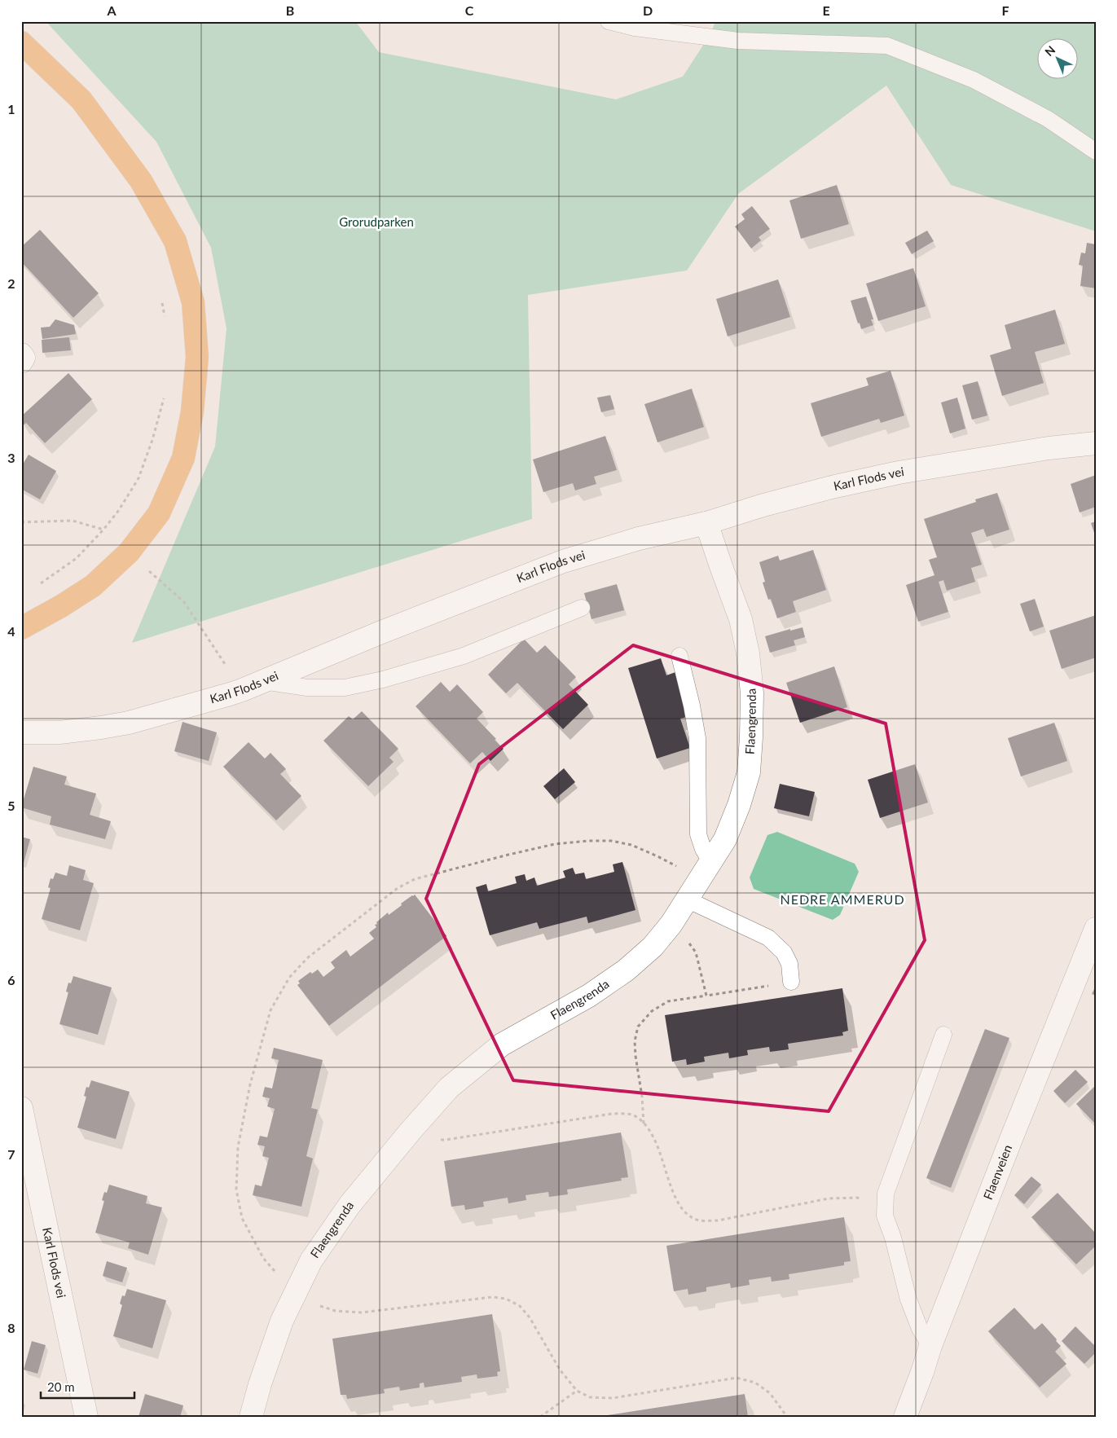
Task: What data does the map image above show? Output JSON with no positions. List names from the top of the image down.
{
  "streets": {
    "street": ["Karl Flods vei", "Flaengrenda", "Flaenveien"]
  },
  "crossings": [
    ["Karl Flods vei", "Flaengrenda"]
  ],
  "districts": ["NEDRE AMMERUD"],
  "parks": ["Grorudparken"],
  "scale_bar": "20 m",
  "north": "top left",
  "grid": {
    "columns": [
      "A",
      "B",
      "C",
      "D",
      "E",
      "F"
    ],
    "rows": [
      "1",
      "2",
      "3",
      "4",
      "5",
      "6",
      "7",
      "8"
    ]
  }
}
